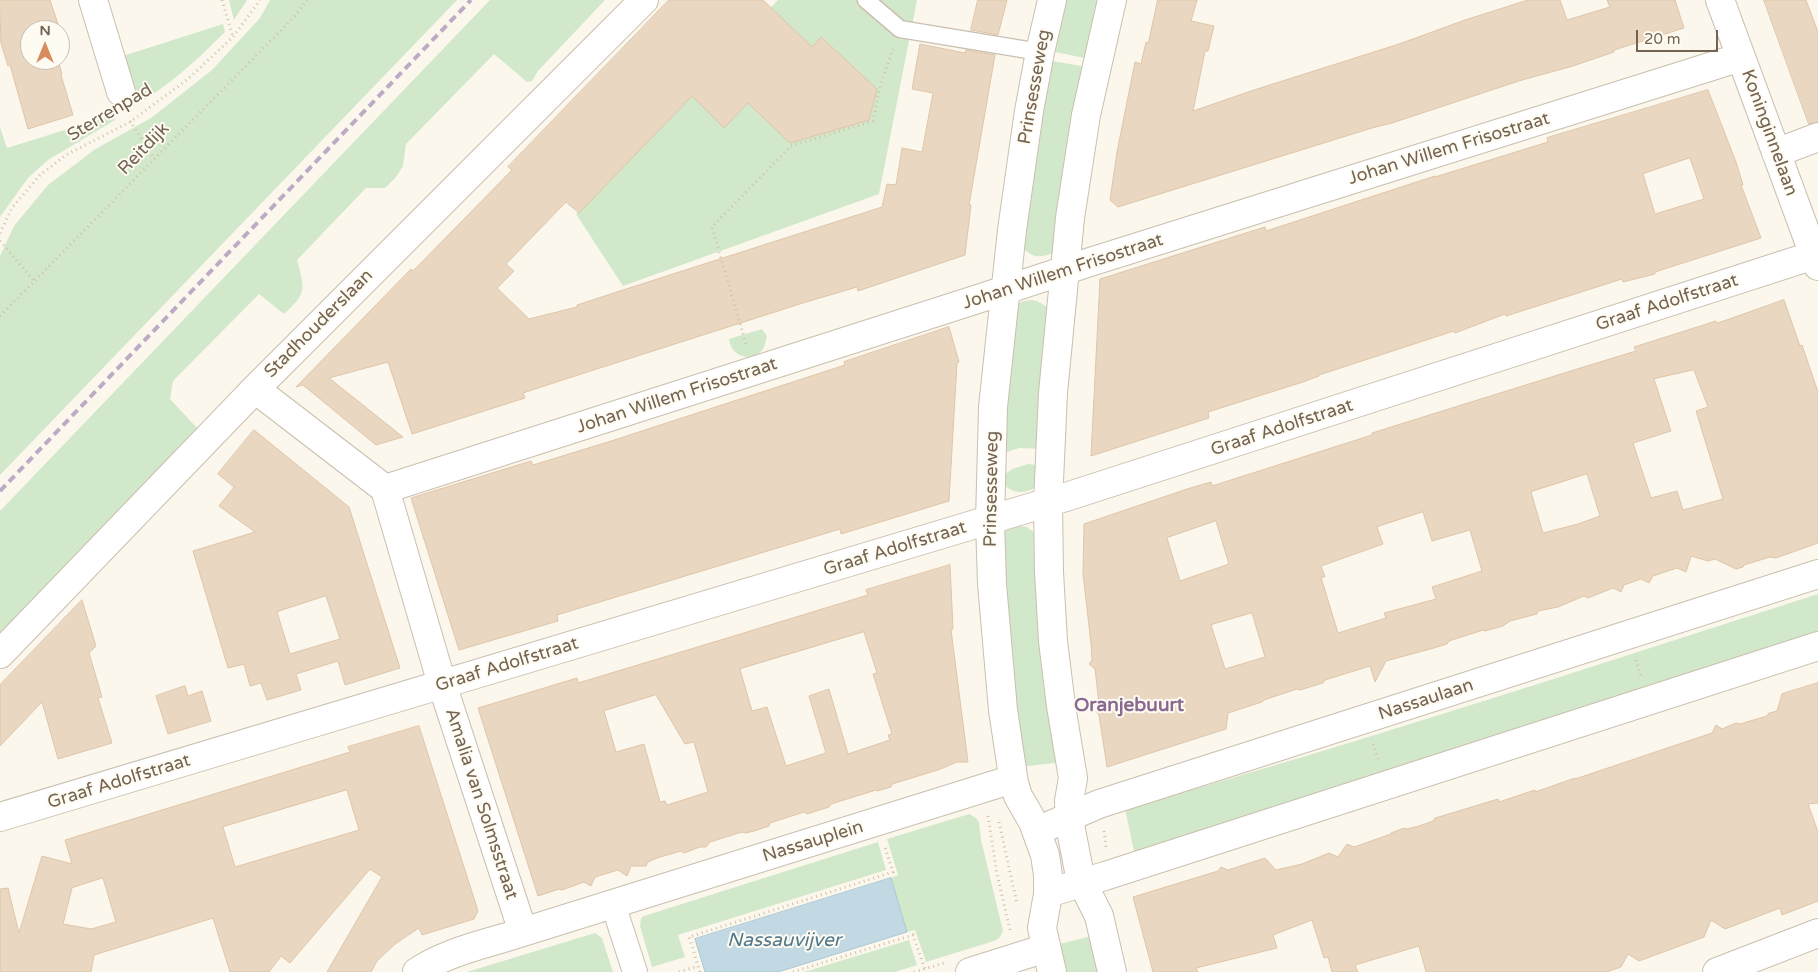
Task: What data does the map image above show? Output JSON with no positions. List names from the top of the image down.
{
  "streets": {
    "street": [
      "Prinsesseweg",
      "Koninginnelaan",
      "Johan Willem Frisostraat",
      "Graaf Adolfstraat",
      "Stadhouderslaan",
      "Nassaulaan",
      "Amalia van Solmsstraat",
      "Nassauplein"
    ],
    "path": ["Sterrenpad", "Reitdijk"]
  },
  "crossings": [
    ["Prinsesseweg", "Johan Willem Frisostraat"],
    ["Prinsesseweg", "Graaf Adolfstraat"],
    ["Prinsesseweg", "Nassaulaan"],
    ["Prinsesseweg", "Nassauplein"],
    ["Koninginnelaan", "Johan Willem Frisostraat"],
    ["Koninginnelaan", "Graaf Adolfstraat"],
    ["Johan Willem Frisostraat", "Amalia van Solmsstraat"],
    ["Graaf Adolfstraat", "Amalia van Solmsstraat"],
    ["Amalia van Solmsstraat", "Nassauplein"]
  ],
  "districts": ["Oranjebuurt"],
  "water": ["Nassauvijver"],
  "scale_bar": "20 m",
  "north": "top"
}
